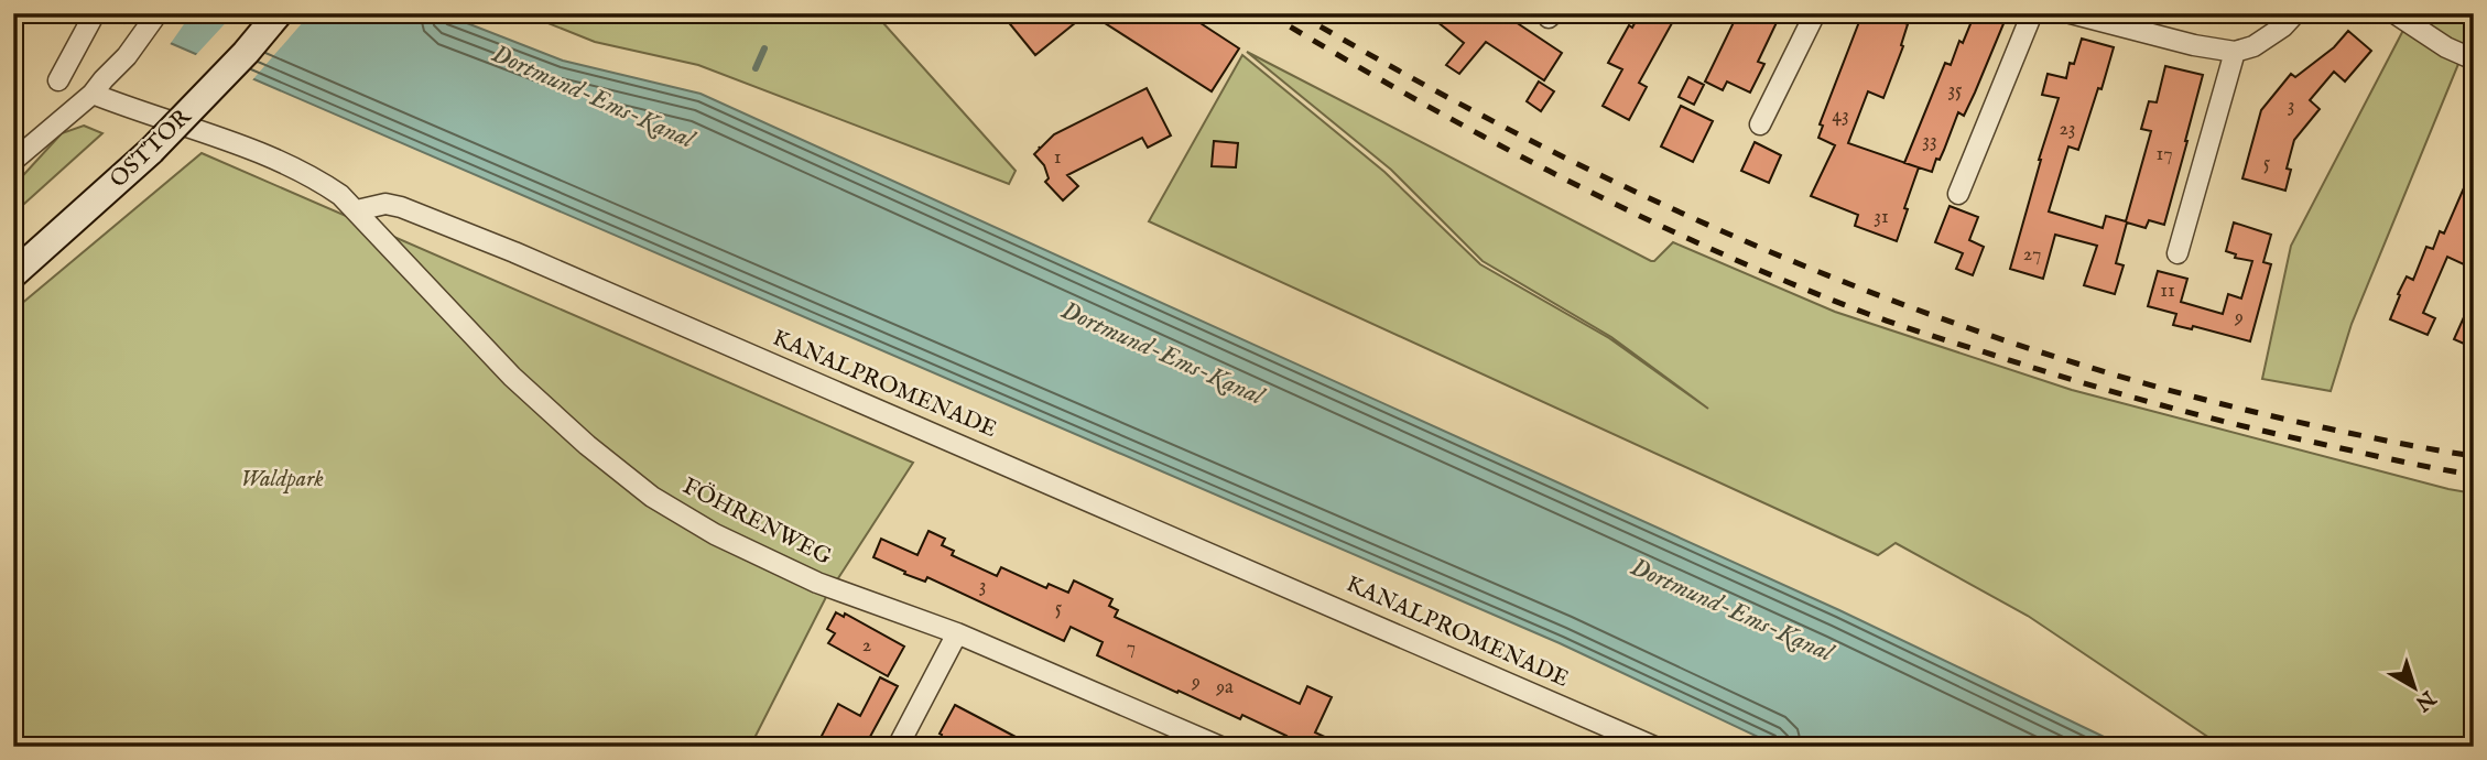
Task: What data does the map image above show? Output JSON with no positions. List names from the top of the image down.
{
  "streets": {
    "main road": ["OSTTOR"],
    "street": ["KANALPROMENADE", "FÖHRENWEG"]
  },
  "crossings": [
    ["KANALPROMENADE", "FÖHRENWEG"]
  ],
  "water": ["Dortmund-Ems-Kanal"],
  "parks": ["Waldpark"],
  "house_numbers": [
    "35",
    "3",
    "43",
    "23",
    "33",
    "17",
    "1",
    "5",
    "31",
    "27",
    "11",
    "9",
    "3",
    "5",
    "2",
    "7",
    "9",
    "9a"
  ],
  "north": "bottom right"
}
